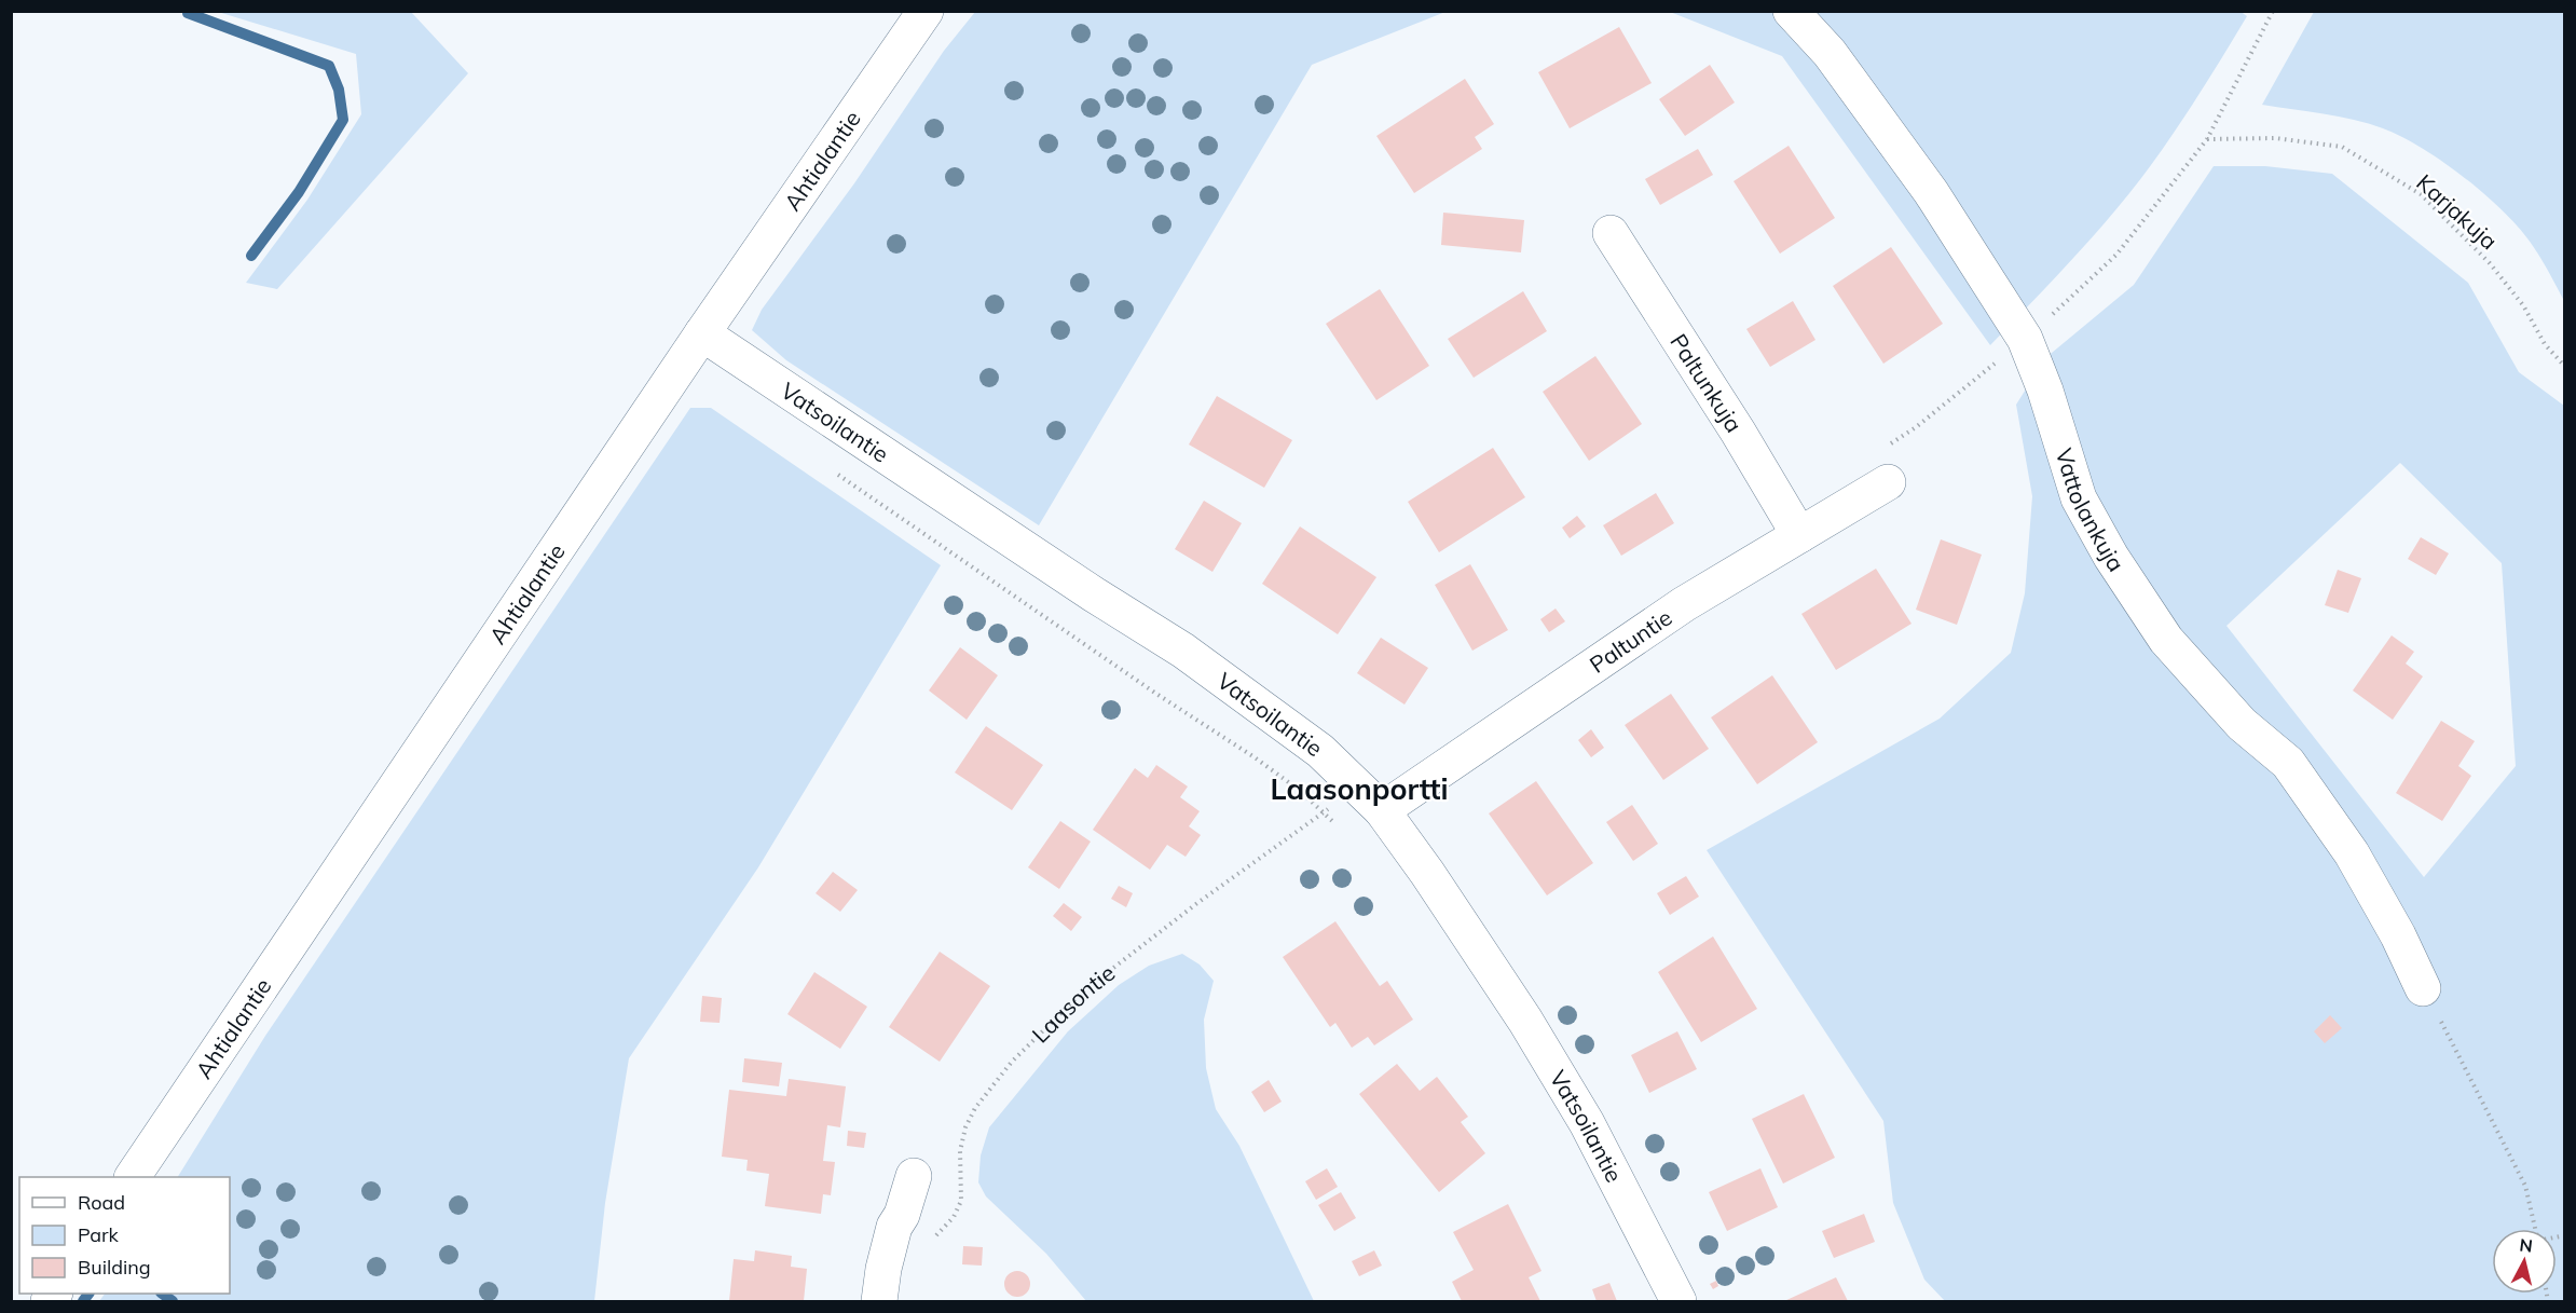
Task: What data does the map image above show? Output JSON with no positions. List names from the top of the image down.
{
  "streets": {
    "street": [
      "Ahtialantie",
      "Paltunkuja",
      "Vatsoilantie",
      "Vattolankuja",
      "Paltuntie"
    ],
    "path": ["Karjakuja", "Laasontie"]
  },
  "crossings": [
    ["Ahtialantie", "Vatsoilantie"],
    ["Paltunkuja", "Paltuntie"],
    ["Vatsoilantie", "Paltuntie"]
  ],
  "districts": ["Laasonportti"],
  "legend": ["Road", "Park", "Building"],
  "north": "top"
}
